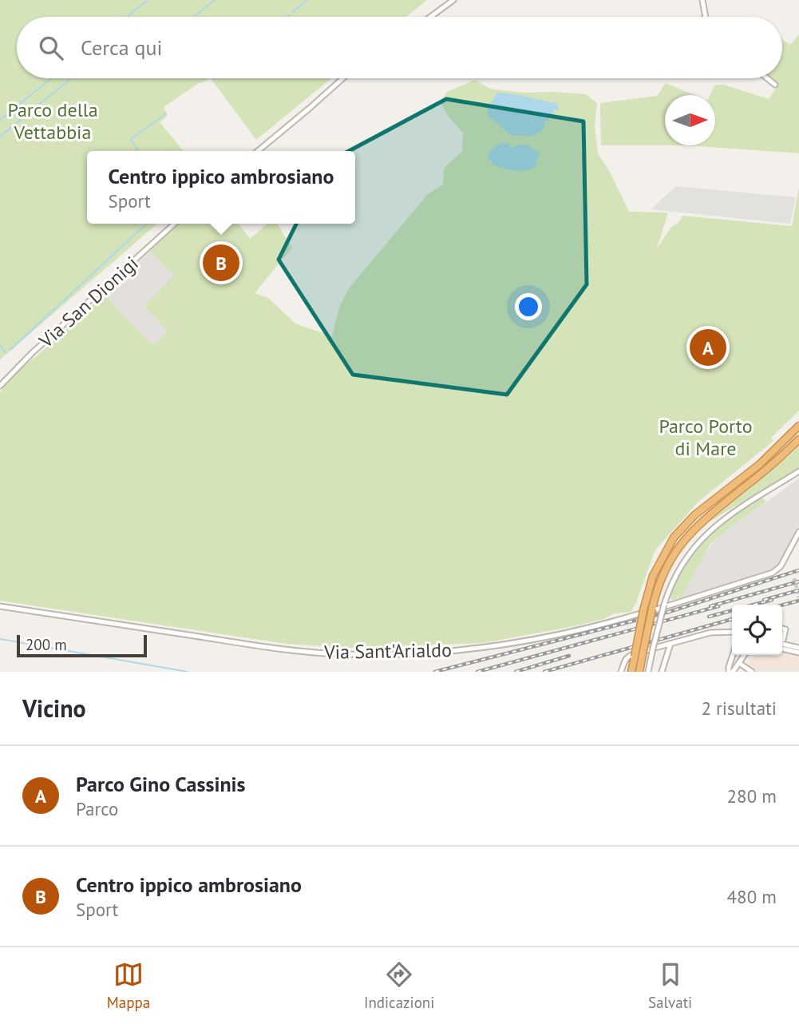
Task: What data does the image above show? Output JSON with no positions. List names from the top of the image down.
{
  "streets": {
    "street": ["Via San Dionigi", "Via Sant'Arialdo"]
  },
  "parks": ["Parco della Vettabbia", "Parco Porto di Mare"],
  "scale_bar": "200 m",
  "north": "right",
  "page": {
    "search": "Cerca qui",
    "popup": ["Centro ippico ambrosiano", "Sport"],
    "pins": ["B", "A"],
    "scale": "200 m",
    "heading": ["Vicino", "2 risultati"],
    "list": [
      {
        "mark": "A",
        "name": "Parco Gino Cassinis",
        "note": "Parco",
        "value": "280 m"
      },
      {
        "mark": "B",
        "name": "Centro ippico ambrosiano",
        "note": "Sport",
        "value": "480 m"
      }
    ],
    "nav": ["Mappa", "Indicazioni", "Salvati"]
  }
}
